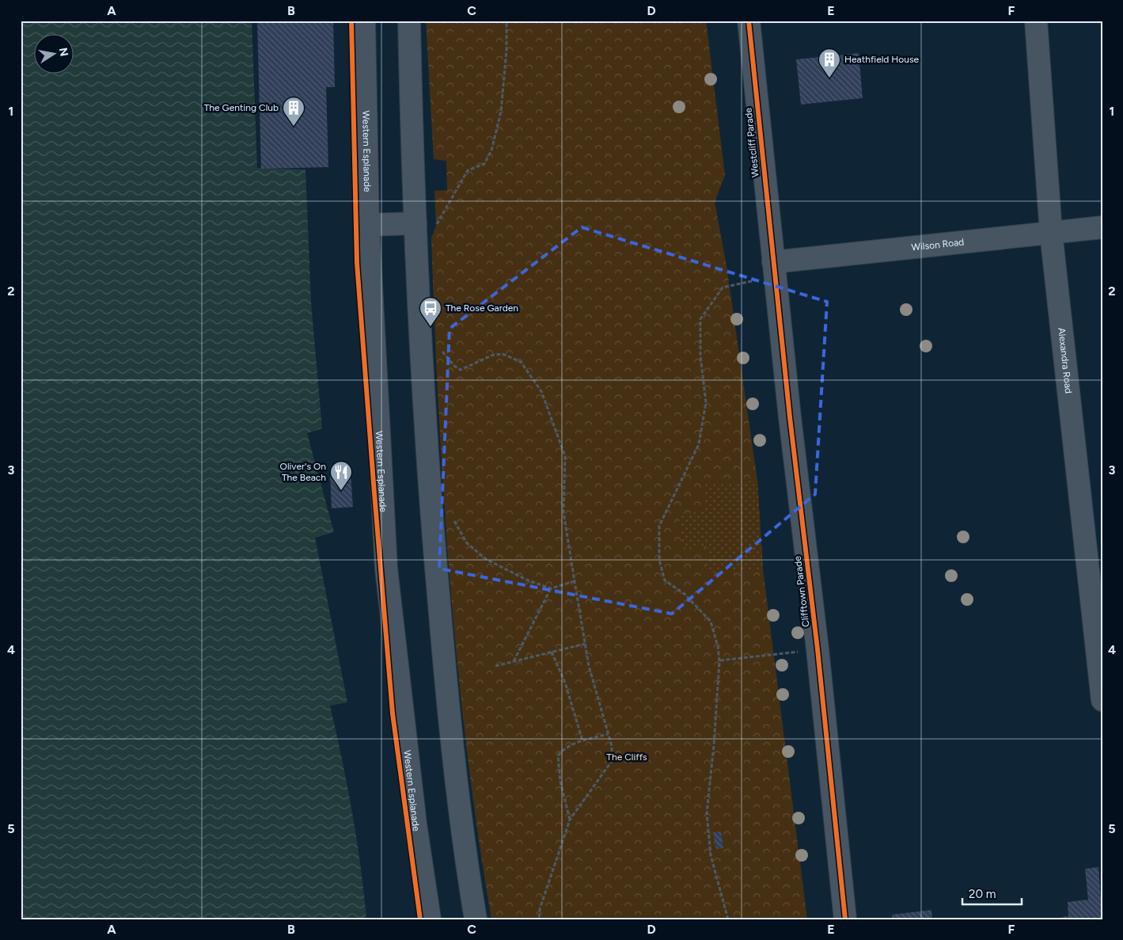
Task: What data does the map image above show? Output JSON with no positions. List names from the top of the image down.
{
  "streets": {
    "street": [
      "Westcliff Parade",
      "Western Esplanade",
      "Wilson Road",
      "Alexandra Road",
      "Clifftown Parade"
    ]
  },
  "crossings": [
    ["Westcliff Parade", "Wilson Road"],
    ["Westcliff Parade", "Clifftown Parade"],
    ["Wilson Road", "Alexandra Road"],
    ["Wilson Road", "Clifftown Parade"]
  ],
  "parks": ["The Cliffs"],
  "places": {
    "building": ["Heathfield House", "The Genting Club"],
    "bus stop": ["The Rose Garden"],
    "restaurant": ["Oliver's On The Beach"]
  },
  "scale_bar": "20 m",
  "north": "right",
  "grid": {
    "columns": [
      "A",
      "B",
      "C",
      "D",
      "E",
      "F"
    ],
    "rows": [
      "1",
      "2",
      "3",
      "4",
      "5"
    ]
  }
}
